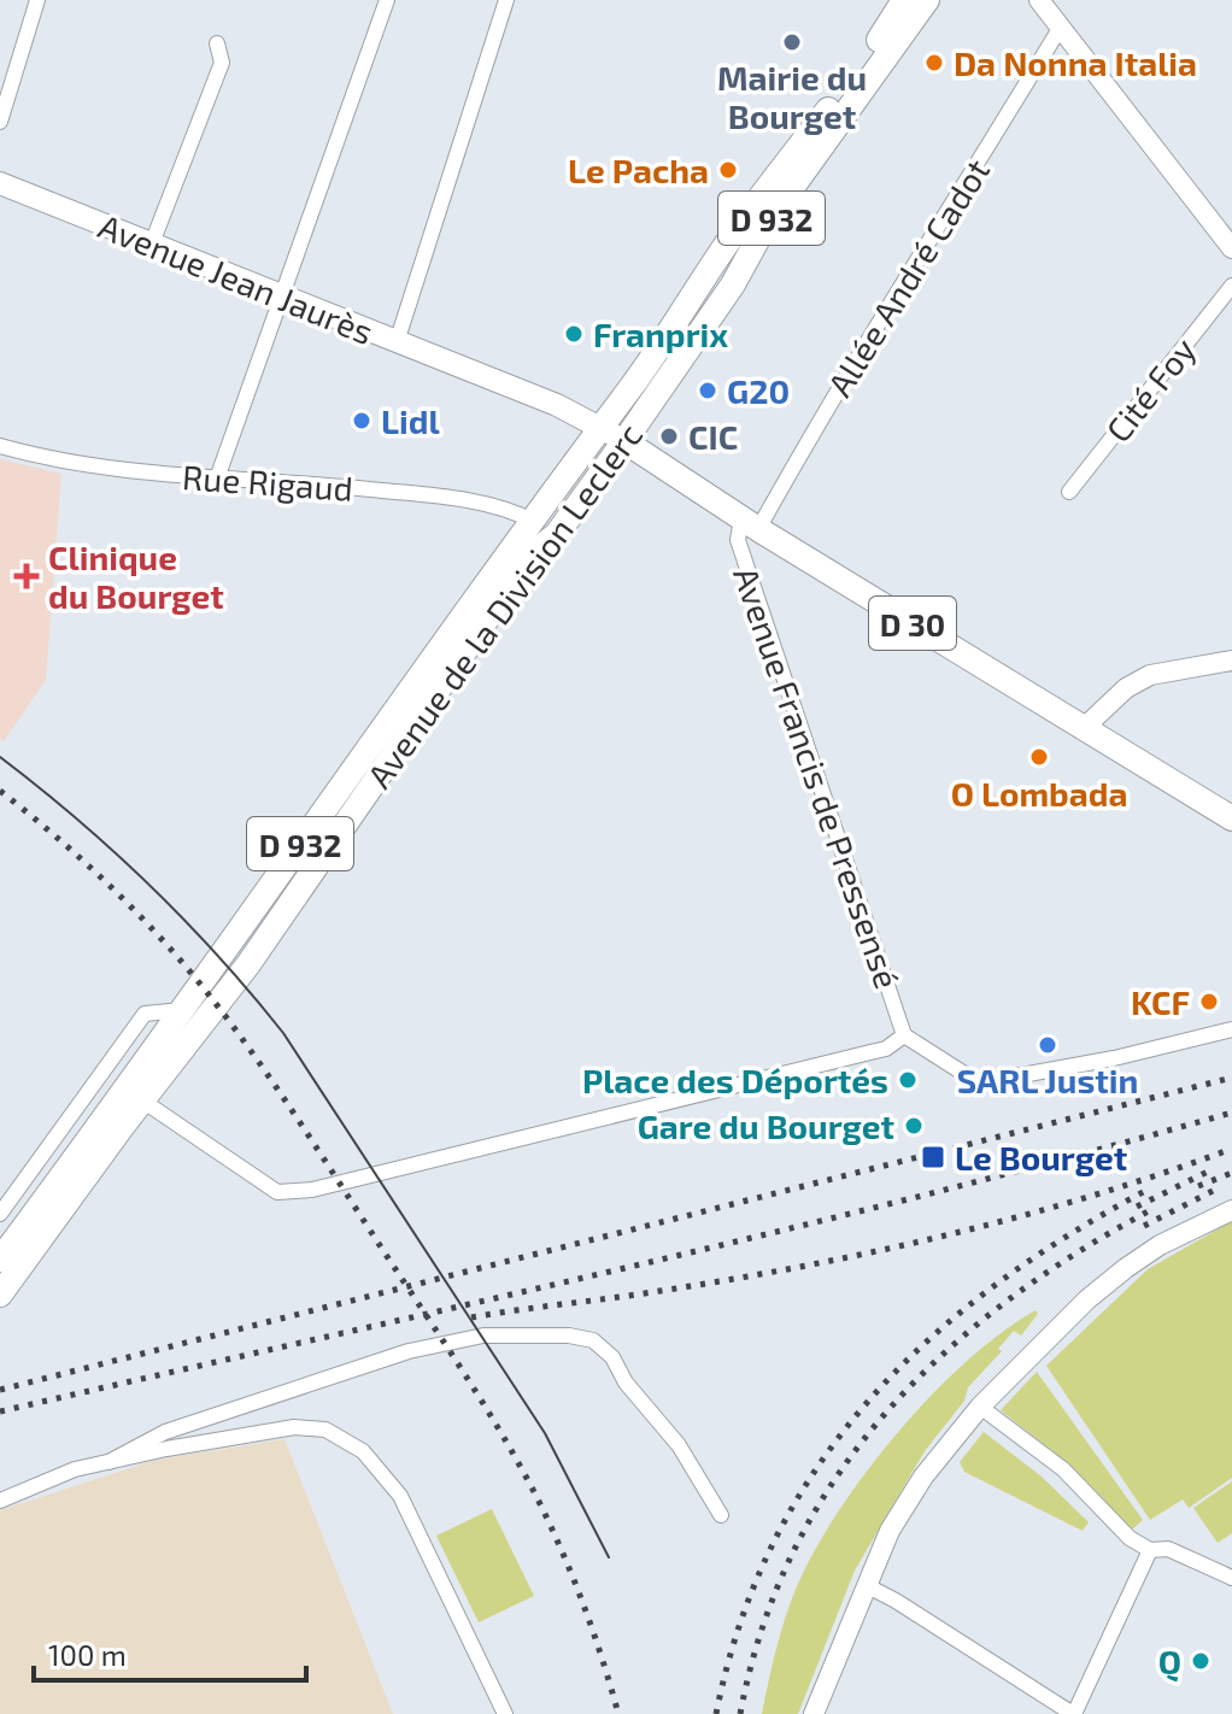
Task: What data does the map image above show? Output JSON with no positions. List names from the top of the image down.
{
  "streets": {
    "main road": [
      "D 932",
      "Avenue Jean Jaurès",
      "Avenue de la Division Leclerc",
      "D 30"
    ],
    "street": [
      "Allée André Cadot",
      "Cité Foy",
      "Rue Rigaud",
      "Avenue Francis de Pressensé"
    ]
  },
  "crossings": [
    ["Allée André Cadot", "D 30"],
    ["Allée André Cadot", "Avenue Francis de Pressensé"],
    ["Avenue Jean Jaurès", "Avenue de la Division Leclerc"],
    ["Avenue Jean Jaurès", "D 30"],
    ["Rue Rigaud", "Avenue de la Division Leclerc"],
    ["Avenue de la Division Leclerc", "D 30"],
    ["D 30", "Avenue Francis de Pressensé"]
  ],
  "places": {
    "other": [
      "Mairie du Bourget",
      "Da Nonna Italia",
      "Le Pacha",
      "Franprix",
      "G20",
      "Lidl",
      "CIC",
      "O Lombada",
      "KCF",
      "SARL Justin",
      "Place des Déportés",
      "Gare du Bourget",
      "Q"
    ],
    "health": ["Clinique du Bourget"],
    "transit": ["Le Bourget"]
  },
  "scale_bar": "100 m"
}
